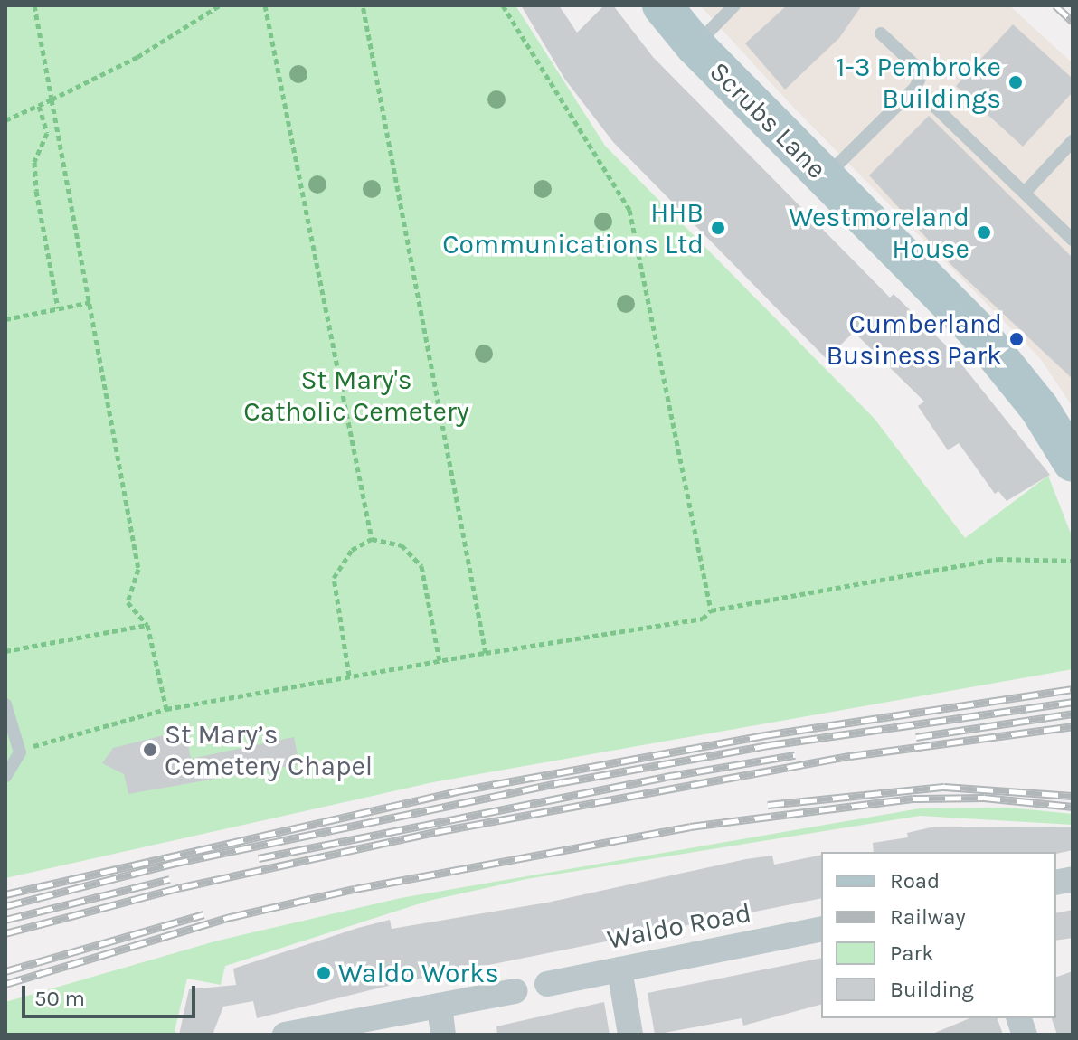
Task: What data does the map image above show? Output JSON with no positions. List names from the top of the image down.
{
  "streets": {
    "main road": ["Scrubs Lane"],
    "street": ["Waldo Road"]
  },
  "parks": ["St Mary's Catholic Cemetery"],
  "places": [
    "1-3 Pembroke Buildings",
    "HHB Communications Ltd",
    "Westmoreland House",
    "Cumberland Business Park",
    "St Mary’s Cemetery Chapel",
    "Waldo Works"
  ],
  "legend": [
    "Road",
    "Railway",
    "Park",
    "Building"
  ],
  "scale_bar": "50 m"
}
